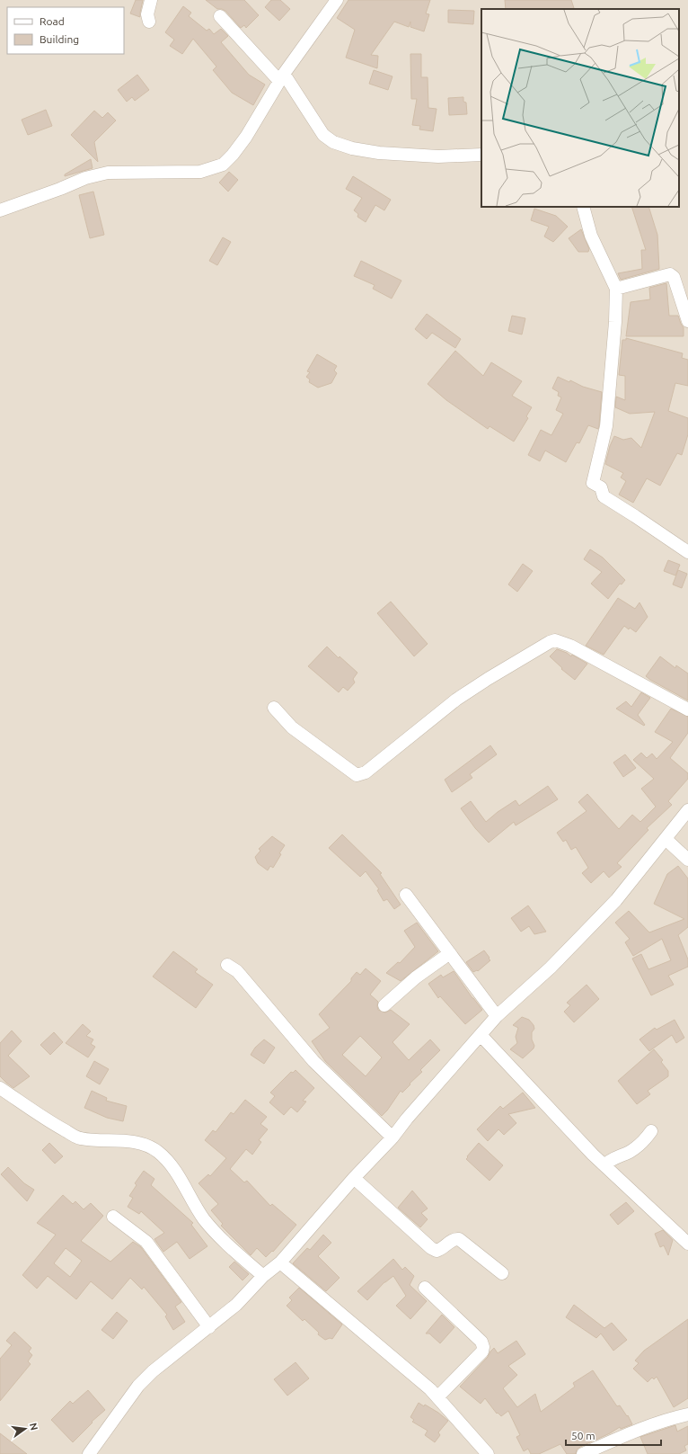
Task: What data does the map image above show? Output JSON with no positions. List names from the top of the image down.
{
  "legend": ["Road", "Building"],
  "scale_bar": "50 m",
  "north": "right"
}
